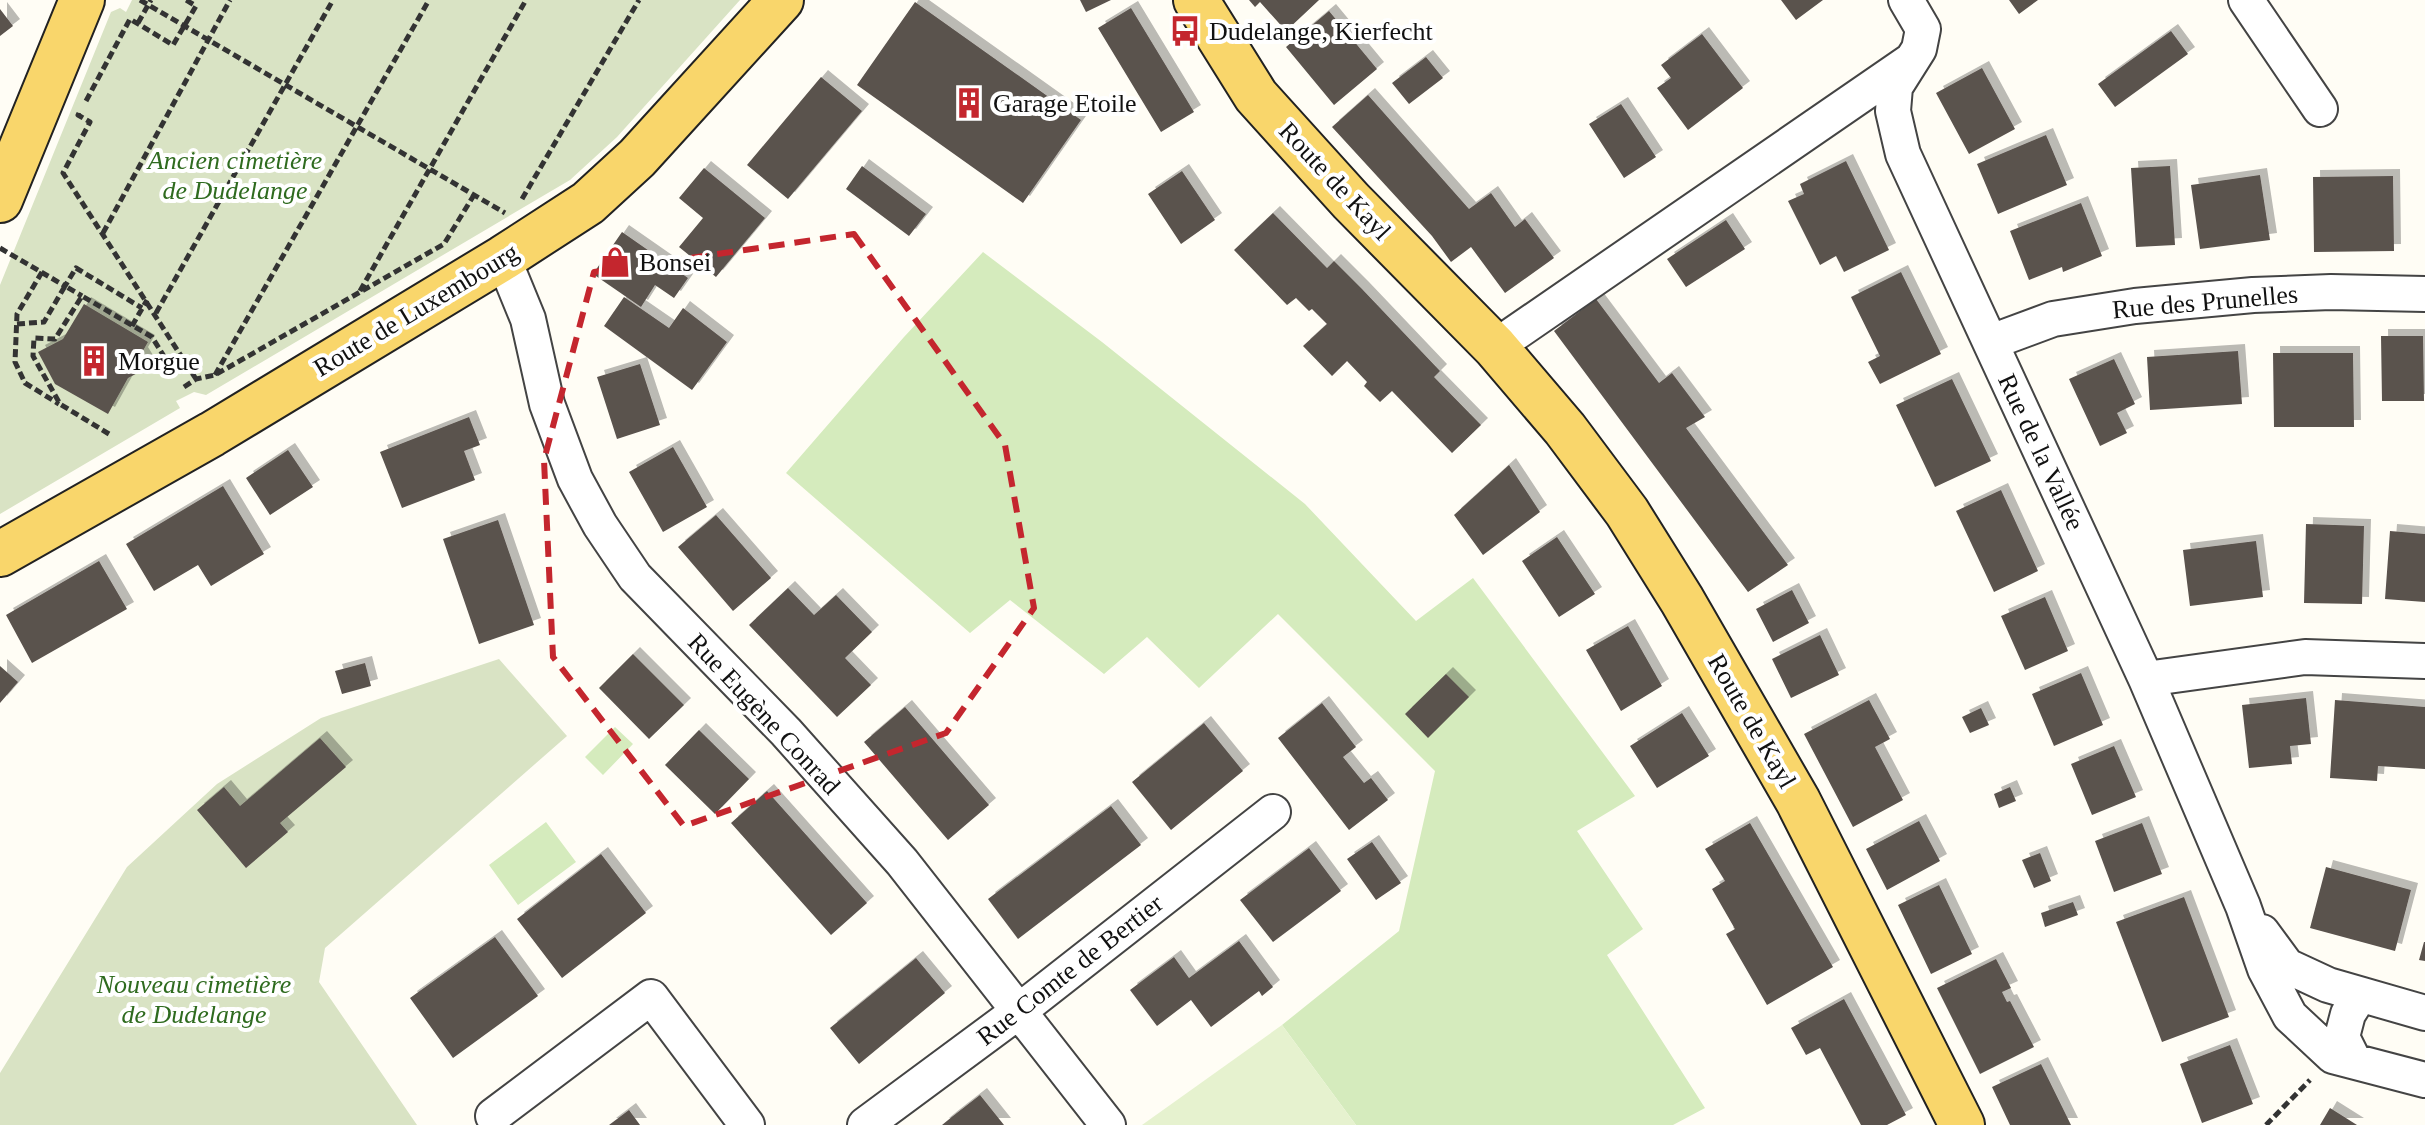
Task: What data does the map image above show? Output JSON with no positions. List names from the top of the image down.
{
  "streets": {
    "main road": ["Route de Kayl", "Route de Luxembourg"],
    "street": [
      "Rue des Prunelles",
      "Rue de la Vallée",
      "Rue Eugène Conrad",
      "Rue Comte de Bertier"
    ]
  },
  "crossings": [
    ["Rue des Prunelles", "Rue de la Vallée"],
    ["Route de Luxembourg", "Rue Eugène Conrad"],
    ["Rue Eugène Conrad", "Rue Comte de Bertier"]
  ],
  "parks": ["Ancien cimetière de Dudelange", "Nouveau cimetière de Dudelange"],
  "places": {
    "bus stop": ["Dudelange, Kierfecht"],
    "building": ["Garage Etoile", "Morgue"],
    "shop": ["Bonsei"]
  }
}
